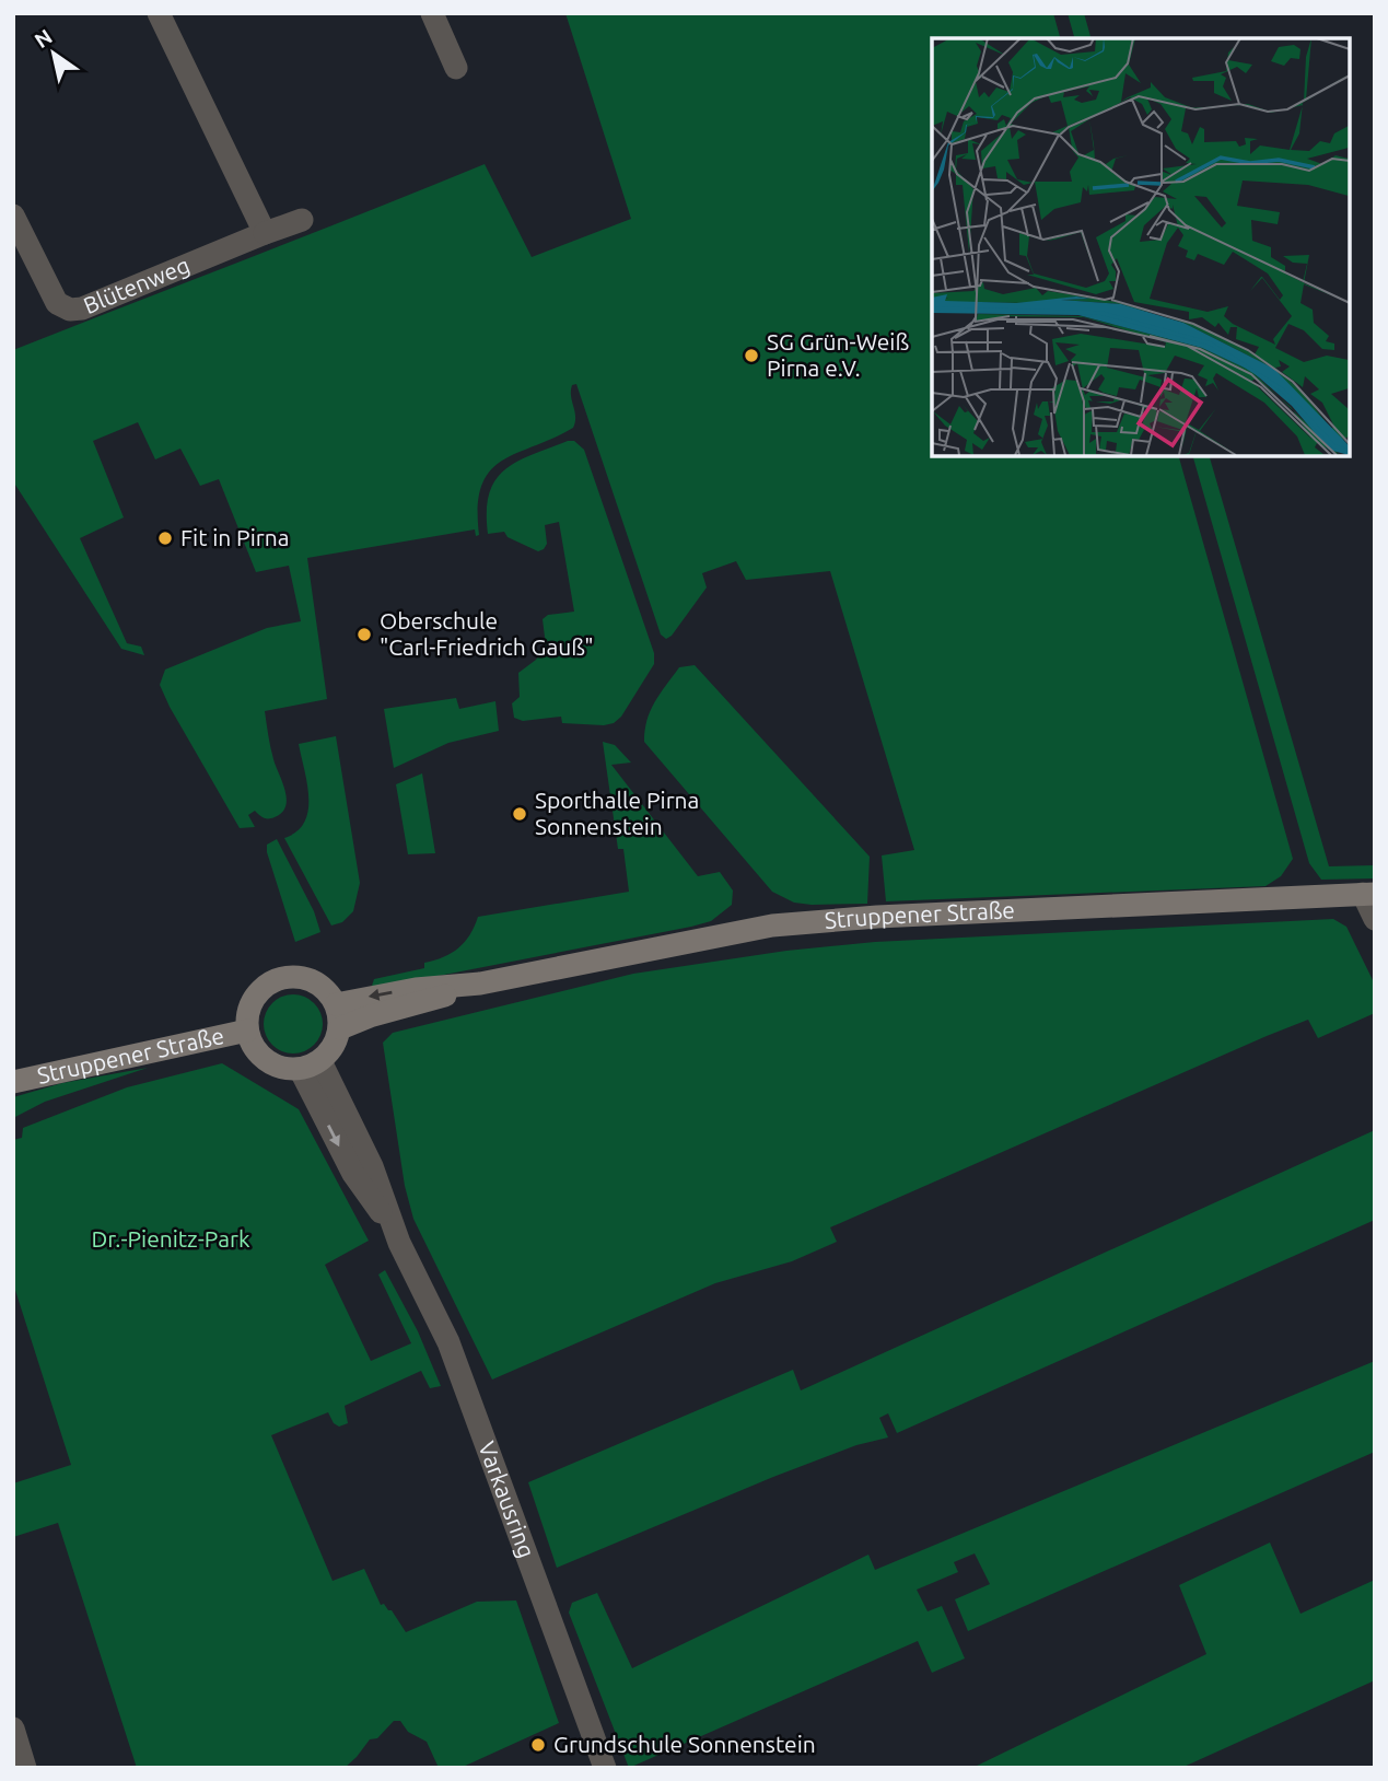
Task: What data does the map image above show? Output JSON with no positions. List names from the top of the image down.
{
  "streets": {
    "main road": ["Struppener Straße"],
    "street": ["Blütenweg", "Varkausring"]
  },
  "crossings": [
    ["Struppener Straße", "Varkausring"]
  ],
  "parks": ["Dr.-Pienitz-Park"],
  "places": [
    "SG Grün-Weiß Pirna e.V.",
    "Fit in Pirna",
    "Oberschule \"Carl-Friedrich Gauß\"",
    "Sporthalle Pirna Sonnenstein",
    "Grundschule Sonnenstein"
  ],
  "north": "top left"
}
